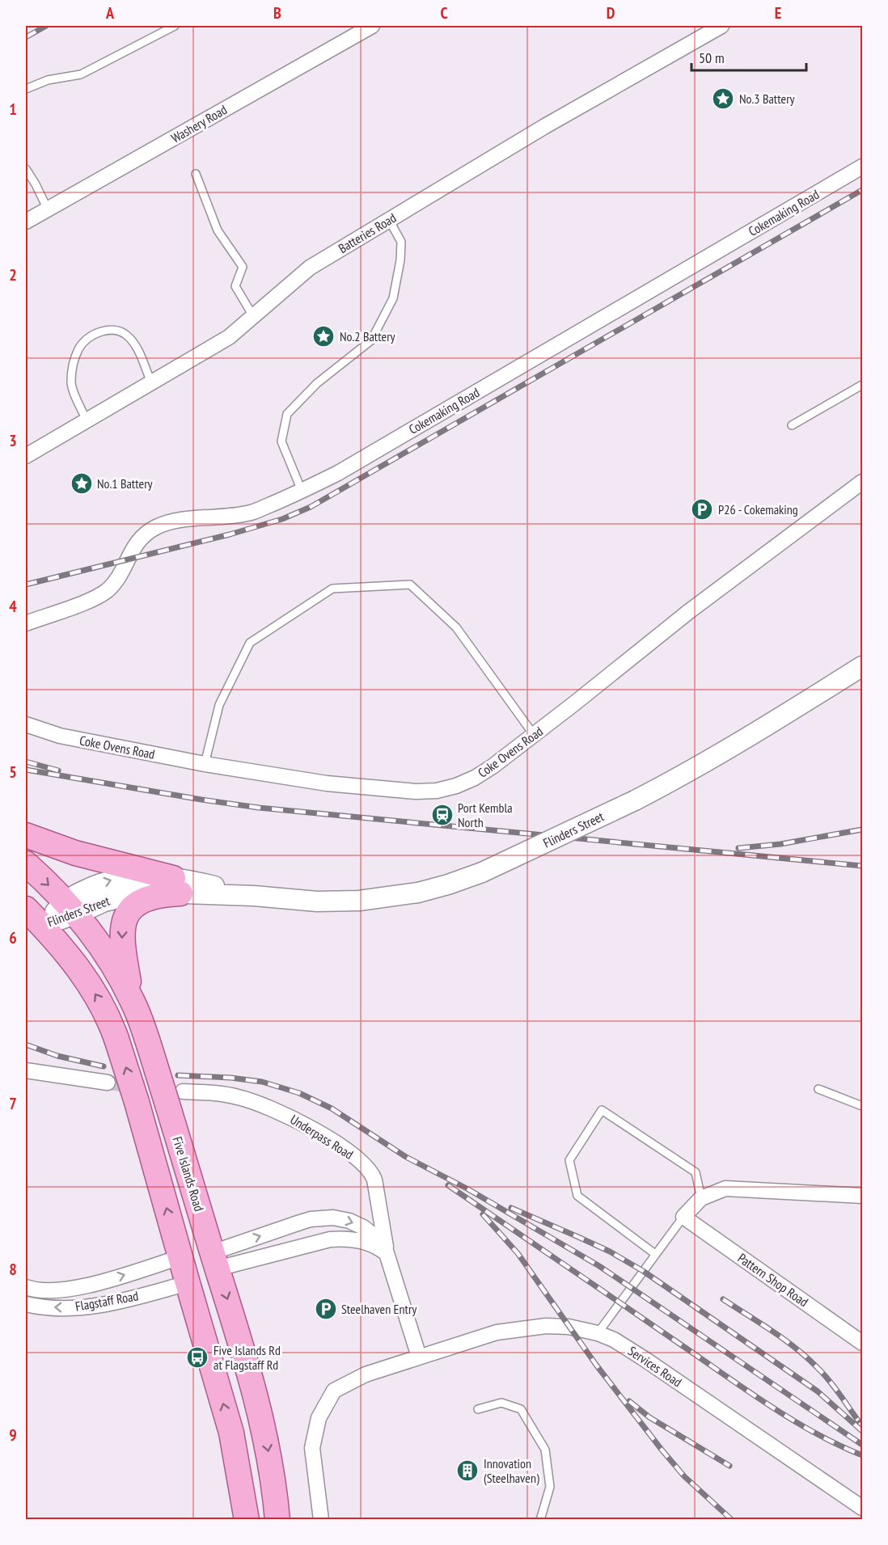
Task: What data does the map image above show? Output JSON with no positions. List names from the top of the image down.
{
  "streets": {
    "main road": ["Five Islands Road"],
    "street": [
      "Washery Road",
      "Cokemaking Road",
      "Batteries Road",
      "Coke Ovens Road",
      "Flinders Street",
      "Underpass Road",
      "Pattern Shop Road",
      "Flagstaff Road",
      "Services Road"
    ]
  },
  "crossings": [
    ["Flinders Street", "Five Islands Road"],
    ["Underpass Road", "Five Islands Road"],
    ["Underpass Road", "Services Road"]
  ],
  "places": {
    "place": ["No.3 Battery", "No.2 Battery", "No.1 Battery"],
    "parking": ["P26 - Cokemaking", "Steelhaven Entry"],
    "station": ["Port Kembla North"],
    "bus stop": ["Five Islands Rd at Flagstaff Rd"],
    "building": ["Innovation (Steelhaven)"]
  },
  "scale_bar": "50 m",
  "grid": {
    "columns": [
      "A",
      "B",
      "C",
      "D",
      "E"
    ],
    "rows": [
      "1",
      "2",
      "3",
      "4",
      "5",
      "6",
      "7",
      "8",
      "9"
    ]
  }
}
